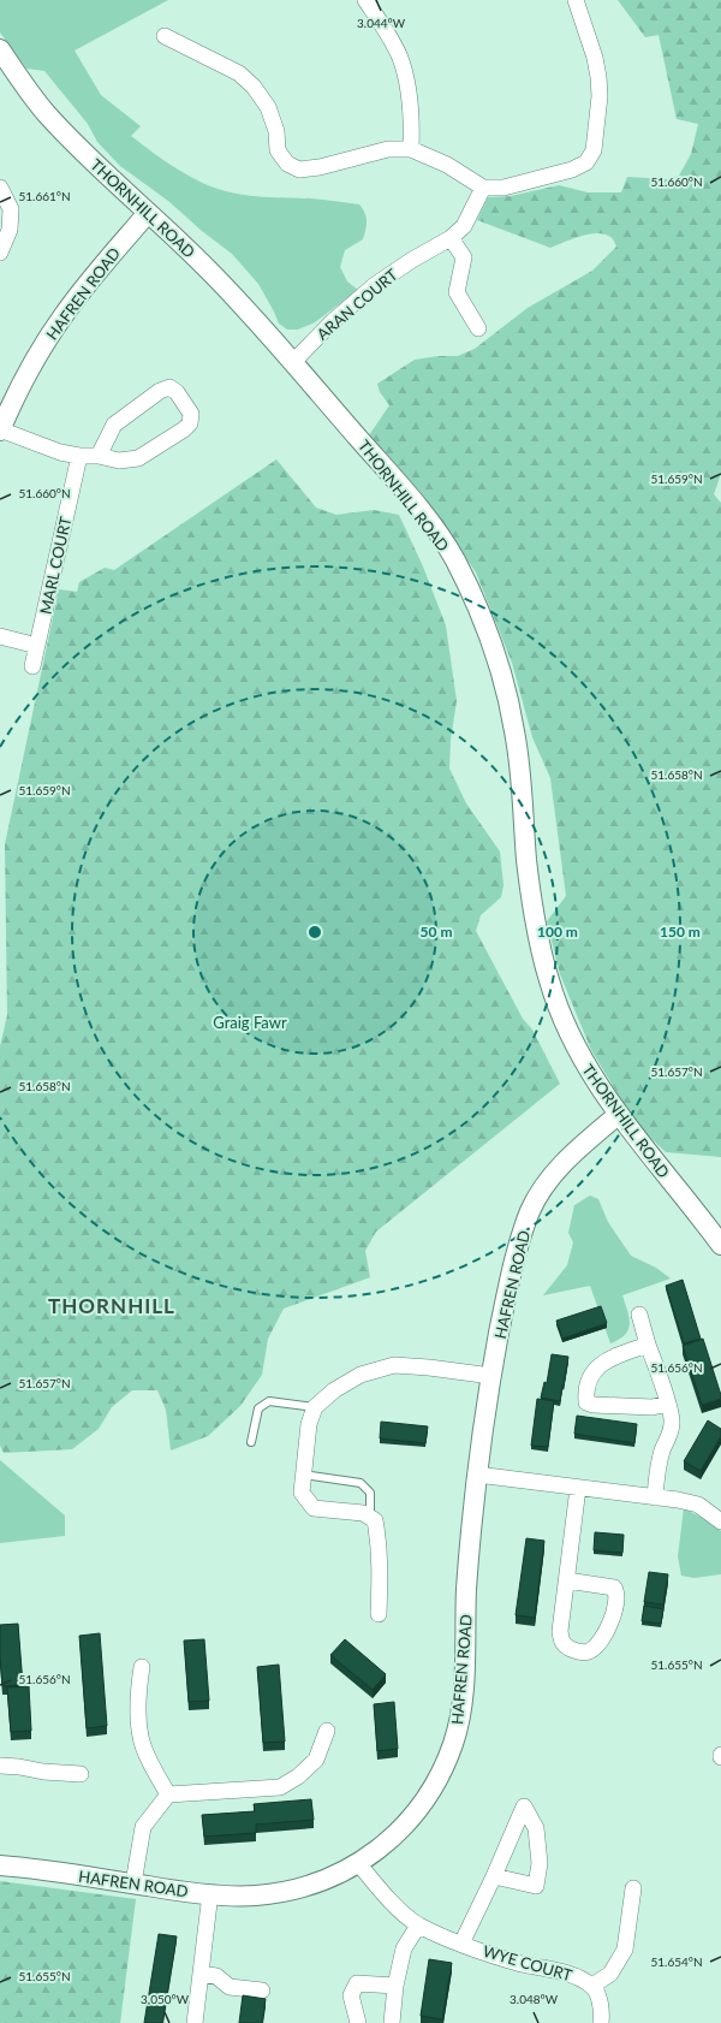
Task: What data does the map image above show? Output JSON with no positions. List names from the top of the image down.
{
  "streets": {
    "street": [
      "THORNHILL ROAD",
      "HAFREN ROAD",
      "ARAN COURT",
      "MARL COURT",
      "WYE COURT"
    ]
  },
  "crossings": [
    ["THORNHILL ROAD", "HAFREN ROAD"],
    ["THORNHILL ROAD", "ARAN COURT"],
    ["HAFREN ROAD", "WYE COURT"]
  ],
  "districts": ["THORNHILL"],
  "parks": ["Graig Fawr"],
  "coordinates": [
    "3.044°W",
    "51.660°N",
    "51.661°N",
    "51.659°N",
    "51.658°N",
    "51.657°N",
    "51.656°N",
    "51.655°N",
    "51.654°N",
    "3.050°W",
    "3.048°W"
  ],
  "rings": ["50 m", "100 m", "150 m"]
}
